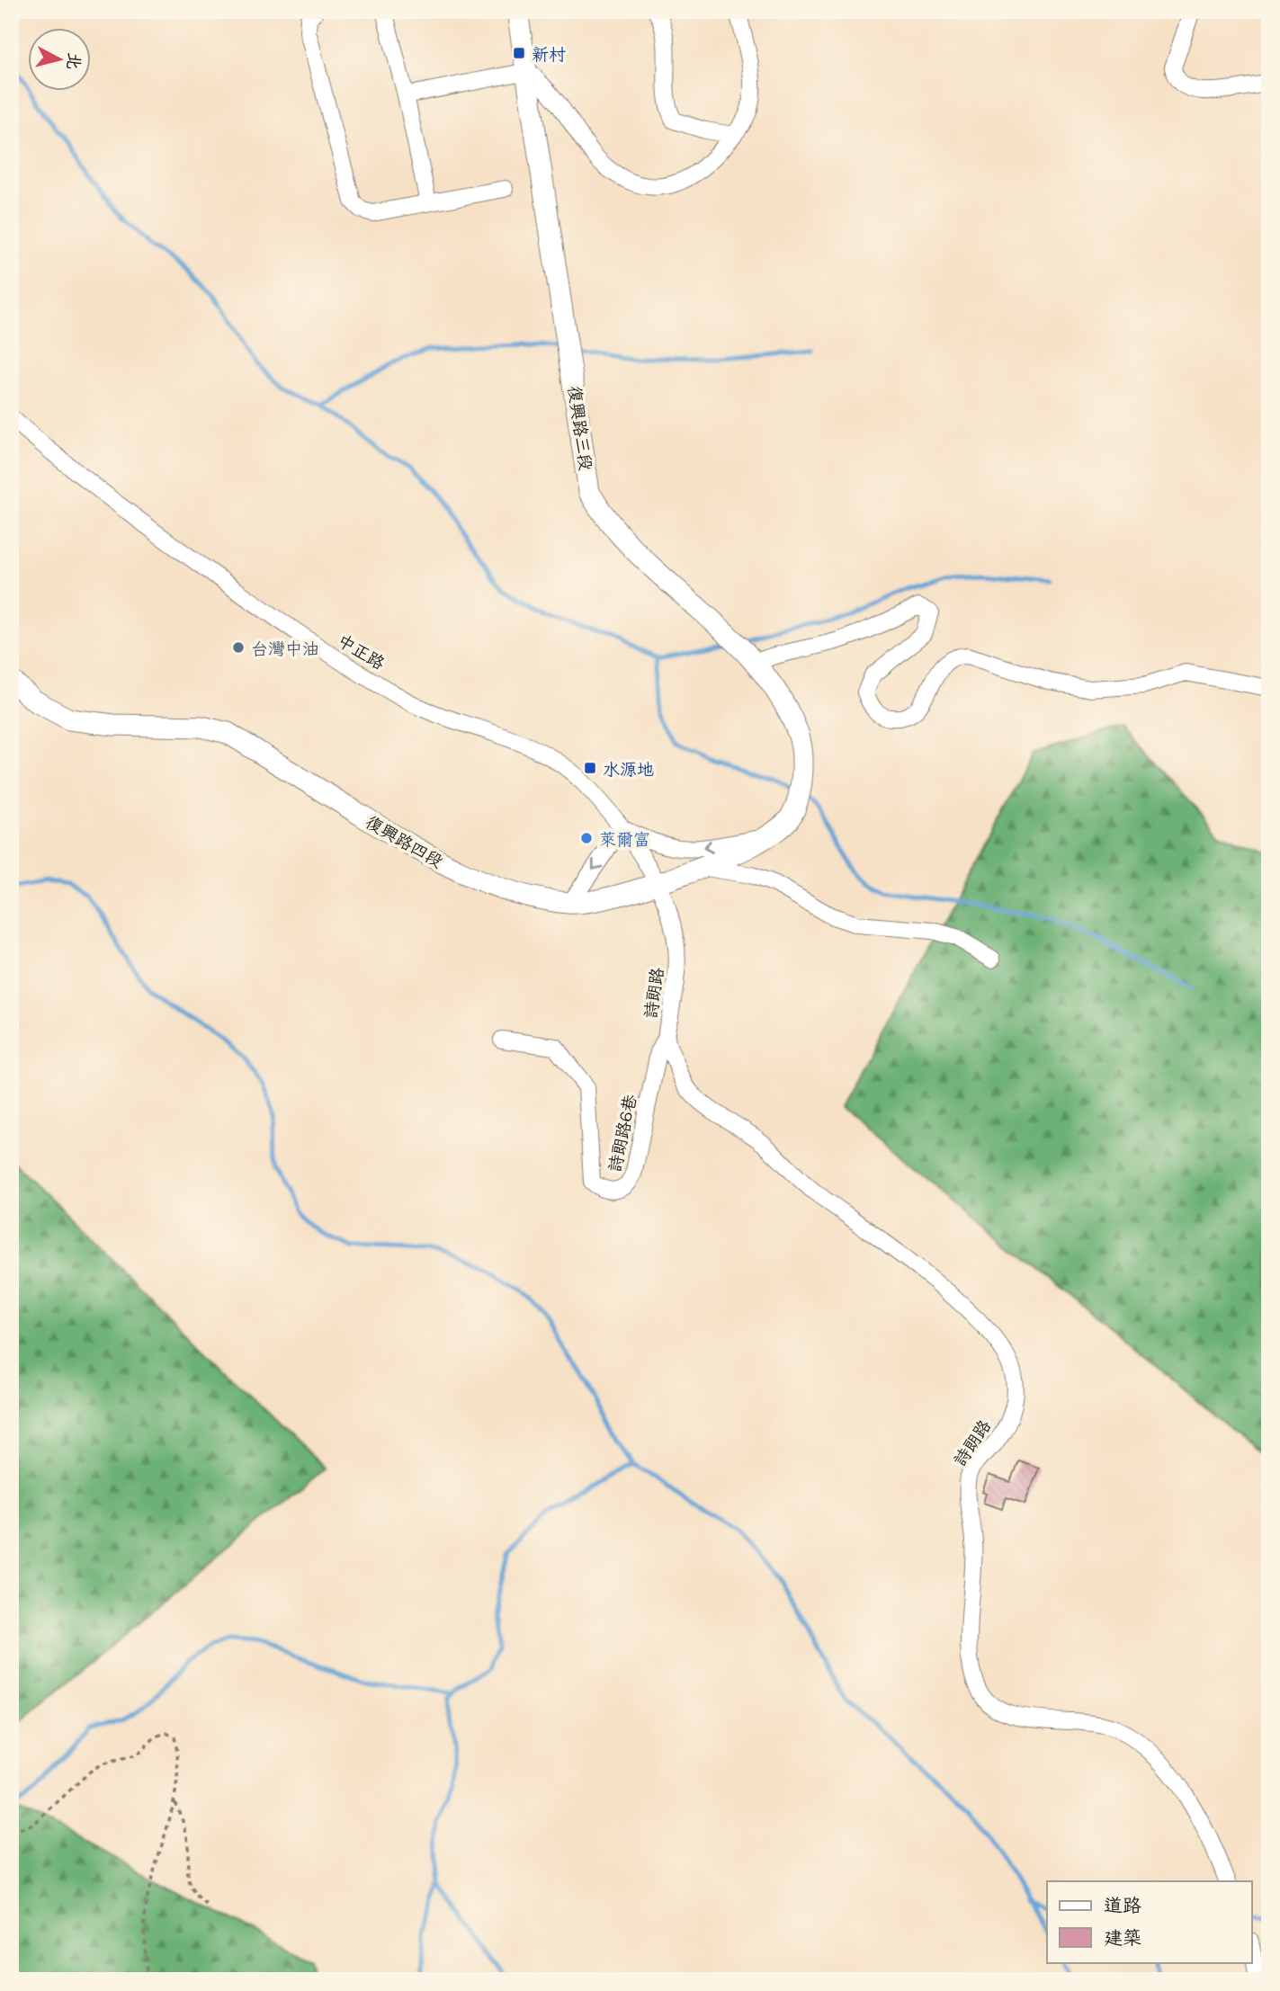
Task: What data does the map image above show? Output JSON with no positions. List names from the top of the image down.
{
  "streets": {
    "main road": ["復興路三段", "復興路四段"],
    "street": ["中正路", "詩朗路", "詩朗路6巷"]
  },
  "crossings": [
    ["復興路三段", "復興路四段"],
    ["中正路", "復興路四段"],
    ["中正路", "詩朗路"],
    ["復興路四段", "詩朗路"],
    ["詩朗路", "詩朗路6巷"]
  ],
  "places": {
    "transit": ["新村", "水源地"],
    "other": ["台灣中油", "萊爾富"]
  },
  "legend": ["道路", "建築"],
  "north": "right"
}
